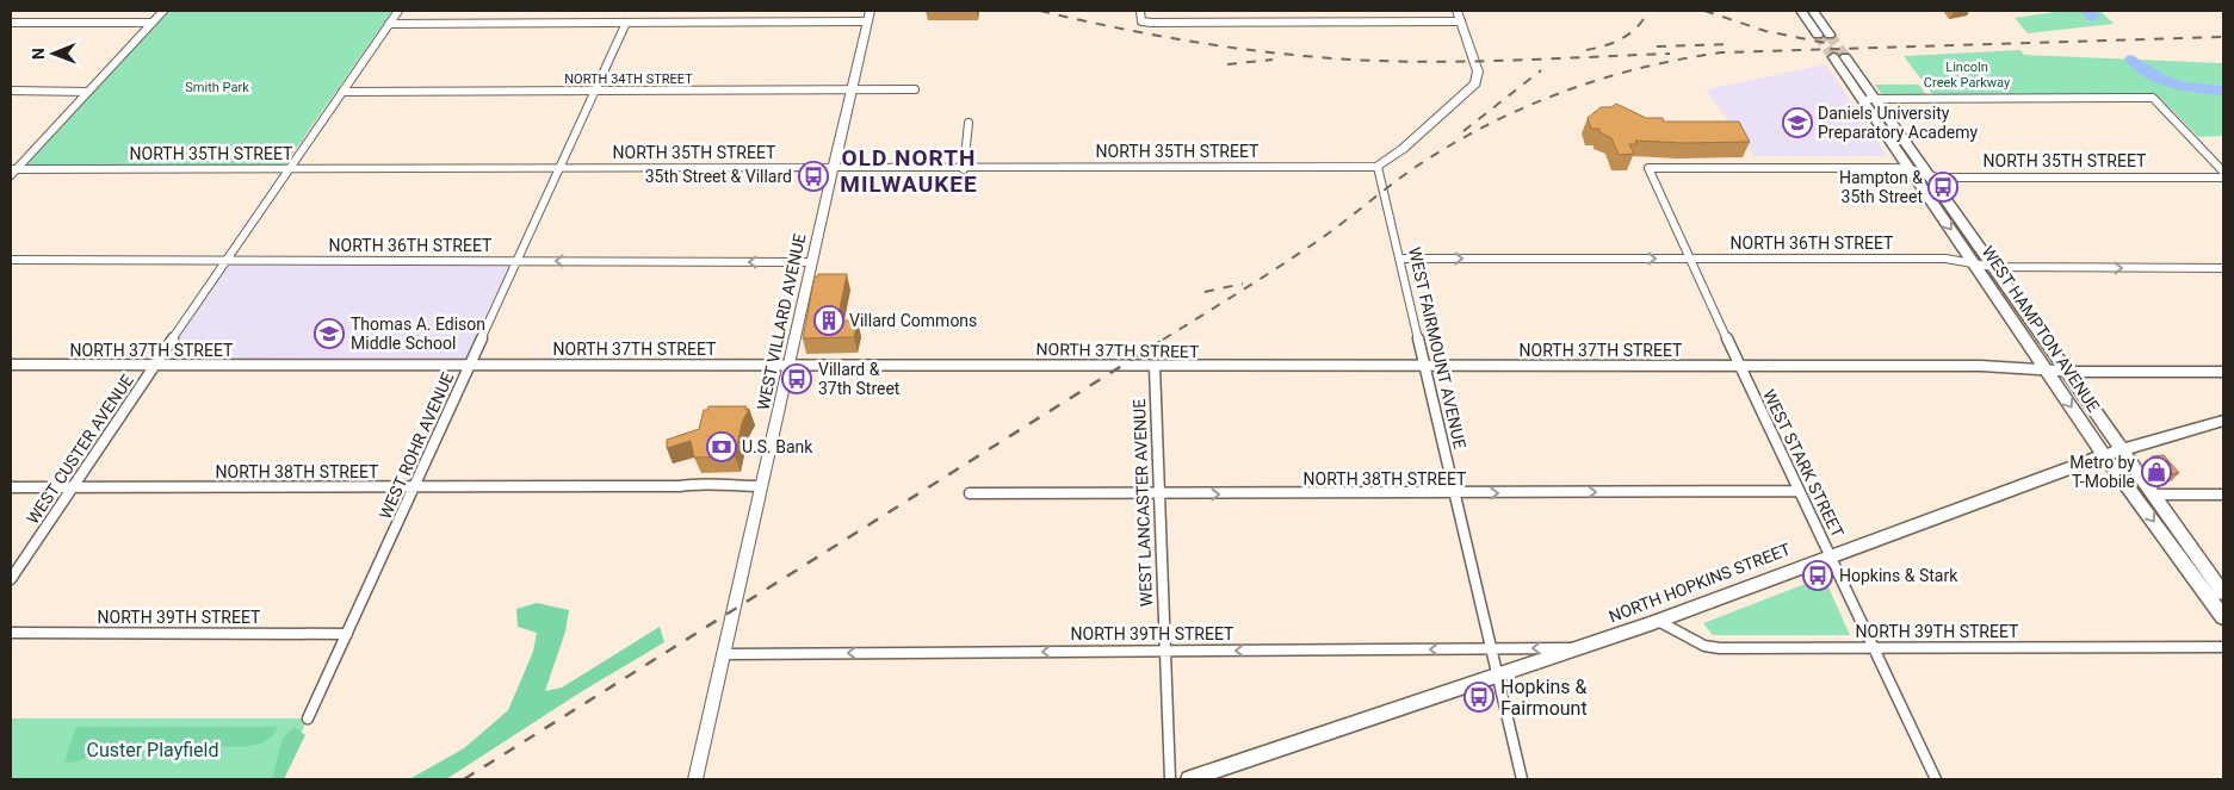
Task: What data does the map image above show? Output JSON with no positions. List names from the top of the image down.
{
  "streets": {
    "main road": ["WEST HAMPTON AVENUE", "NORTH HOPKINS STREET"],
    "street": [
      "NORTH 34TH STREET",
      "NORTH 35TH STREET",
      "NORTH 36TH STREET",
      "WEST VILLARD AVENUE",
      "WEST FAIRMOUNT AVENUE",
      "NORTH 37TH STREET",
      "WEST ROHR AVENUE",
      "WEST CUSTER AVENUE",
      "WEST STARK STREET",
      "NORTH 38TH STREET",
      "WEST LANCASTER AVENUE",
      "NORTH 39TH STREET"
    ]
  },
  "crossings": [
    ["NORTH 34TH STREET", "WEST VILLARD AVENUE"],
    ["NORTH 34TH STREET", "WEST ROHR AVENUE"],
    ["NORTH 34TH STREET", "WEST CUSTER AVENUE"],
    ["NORTH 35TH STREET", "WEST VILLARD AVENUE"],
    ["NORTH 35TH STREET", "WEST HAMPTON AVENUE"],
    ["NORTH 35TH STREET", "WEST FAIRMOUNT AVENUE"],
    ["NORTH 35TH STREET", "WEST ROHR AVENUE"],
    ["NORTH 35TH STREET", "WEST CUSTER AVENUE"],
    ["NORTH 35TH STREET", "WEST STARK STREET"],
    ["NORTH 36TH STREET", "WEST VILLARD AVENUE"],
    ["NORTH 36TH STREET", "WEST HAMPTON AVENUE"],
    ["NORTH 36TH STREET", "WEST FAIRMOUNT AVENUE"],
    ["NORTH 36TH STREET", "WEST ROHR AVENUE"],
    ["NORTH 36TH STREET", "WEST CUSTER AVENUE"],
    ["NORTH 36TH STREET", "WEST STARK STREET"],
    ["WEST VILLARD AVENUE", "NORTH 37TH STREET"],
    ["WEST VILLARD AVENUE", "NORTH 38TH STREET"],
    ["WEST VILLARD AVENUE", "NORTH 39TH STREET"],
    ["WEST HAMPTON AVENUE", "NORTH 37TH STREET"],
    ["WEST HAMPTON AVENUE", "NORTH HOPKINS STREET"],
    ["WEST FAIRMOUNT AVENUE", "NORTH 37TH STREET"],
    ["WEST FAIRMOUNT AVENUE", "NORTH 38TH STREET"],
    ["WEST FAIRMOUNT AVENUE", "NORTH HOPKINS STREET"],
    ["WEST FAIRMOUNT AVENUE", "NORTH 39TH STREET"],
    ["NORTH 37TH STREET", "WEST ROHR AVENUE"],
    ["NORTH 37TH STREET", "WEST CUSTER AVENUE"],
    ["NORTH 37TH STREET", "WEST STARK STREET"],
    ["NORTH 37TH STREET", "WEST LANCASTER AVENUE"],
    ["WEST ROHR AVENUE", "NORTH 38TH STREET"],
    ["WEST ROHR AVENUE", "NORTH 39TH STREET"],
    ["WEST CUSTER AVENUE", "NORTH 38TH STREET"],
    ["WEST STARK STREET", "NORTH 38TH STREET"],
    ["WEST STARK STREET", "NORTH HOPKINS STREET"],
    ["WEST STARK STREET", "NORTH 39TH STREET"],
    ["NORTH 38TH STREET", "WEST LANCASTER AVENUE"],
    ["WEST LANCASTER AVENUE", "NORTH 39TH STREET"],
    ["NORTH HOPKINS STREET", "NORTH 39TH STREET"]
  ],
  "one_way": ["NORTH 38TH STREET", "NORTH 39TH STREET"],
  "districts": ["OLD NORTH MILWAUKEE"],
  "parks": ["Lincoln Creek Parkway", "Smith Park", "Custer Playfield"],
  "places": {
    "school or university": ["Daniels University Preparatory Academy", "Thomas A. Edison Middle School"],
    "bus stop": [
      "35th Street & Villard",
      "Hampton & 35th Street",
      "Villard & 37th Street",
      "Hopkins & Stark",
      "Hopkins & Fairmount"
    ],
    "building": ["Villard Commons"],
    "bank": ["U.S. Bank"],
    "shop": ["Metro by T-Mobile"]
  },
  "north": "left"
}
